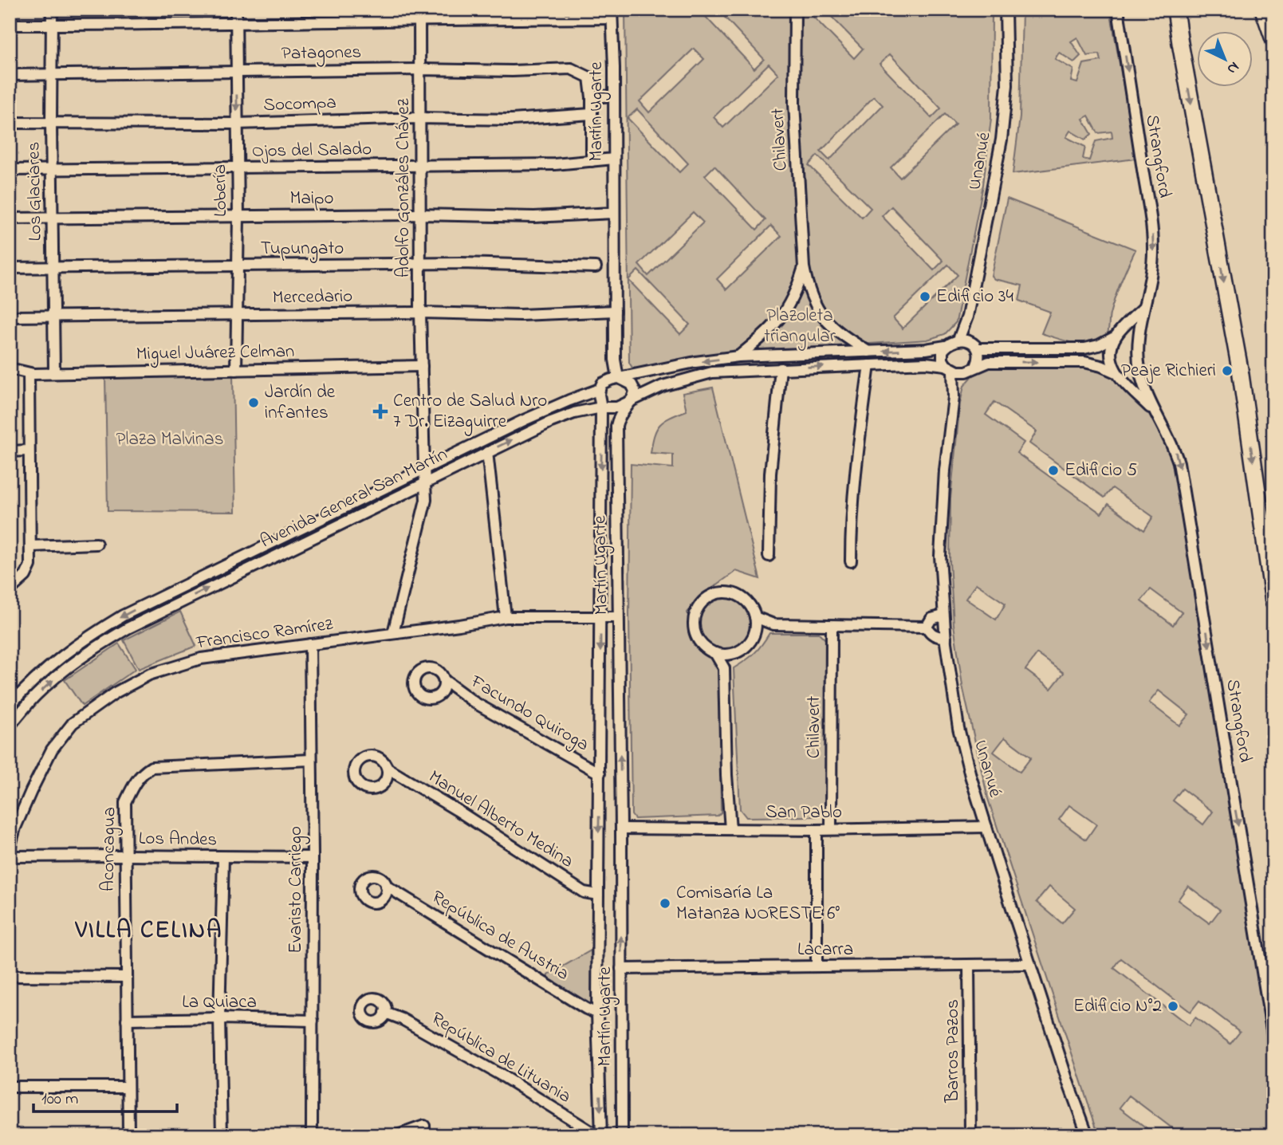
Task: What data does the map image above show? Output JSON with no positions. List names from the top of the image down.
{
  "streets": {
    "street": [
      "Patagones",
      "Socompa",
      "Martín Ugarte",
      "Chilavert",
      "Ojos del Salado",
      "Strangford",
      "Unanué",
      "Adolfo Gonzáles Chávez",
      "Lobería",
      "Los Glaciares",
      "Maipo",
      "Tupungato",
      "Mercedario",
      "Miguel Juárez Celman",
      "Avenida General San Martín",
      "Francisco Ramírez",
      "Facundo Quiroga",
      "San Pablo",
      "Manuel Alberto Medina",
      "Los Andes",
      "Aconcagua",
      "Evaristo Carriego",
      "República de Austria",
      "Lacarra",
      "La Quiaca",
      "Barros Pazos",
      "República de Lituania"
    ]
  },
  "crossings": [
    ["Patagones", "Adolfo Gonzáles Chávez"],
    ["Patagones", "Lobería"],
    ["Patagones", "Los Glaciares"],
    ["Socompa", "Adolfo Gonzáles Chávez"],
    ["Socompa", "Lobería"],
    ["Socompa", "Los Glaciares"],
    ["Martín Ugarte", "Ojos del Salado"],
    ["Martín Ugarte", "Maipo"],
    ["Martín Ugarte", "Mercedario"],
    ["Martín Ugarte", "Avenida General San Martín"],
    ["Martín Ugarte", "Francisco Ramírez"],
    ["Martín Ugarte", "Facundo Quiroga"],
    ["Martín Ugarte", "San Pablo"],
    ["Martín Ugarte", "Manuel Alberto Medina"],
    ["Martín Ugarte", "República de Austria"],
    ["Martín Ugarte", "Lacarra"],
    ["Chilavert", "Avenida General San Martín"],
    ["Chilavert", "San Pablo"],
    ["Ojos del Salado", "Adolfo Gonzáles Chávez"],
    ["Ojos del Salado", "Lobería"],
    ["Ojos del Salado", "Los Glaciares"],
    ["Unanué", "Avenida General San Martín"],
    ["Unanué", "San Pablo"],
    ["Unanué", "Lacarra"],
    ["Adolfo Gonzáles Chávez", "Maipo"],
    ["Adolfo Gonzáles Chávez", "Tupungato"],
    ["Adolfo Gonzáles Chávez", "Mercedario"],
    ["Adolfo Gonzáles Chávez", "Miguel Juárez Celman"],
    ["Adolfo Gonzáles Chávez", "Avenida General San Martín"],
    ["Adolfo Gonzáles Chávez", "Francisco Ramírez"],
    ["Lobería", "Maipo"],
    ["Lobería", "Tupungato"],
    ["Lobería", "Mercedario"],
    ["Lobería", "Miguel Juárez Celman"],
    ["Los Glaciares", "Maipo"],
    ["Los Glaciares", "Tupungato"],
    ["Los Glaciares", "Mercedario"],
    ["Los Glaciares", "Miguel Juárez Celman"],
    ["Francisco Ramírez", "Evaristo Carriego"],
    ["Los Andes", "Aconcagua"],
    ["Los Andes", "Evaristo Carriego"],
    ["Aconcagua", "Evaristo Carriego"],
    ["Aconcagua", "La Quiaca"],
    ["Evaristo Carriego", "La Quiaca"],
    ["Lacarra", "Barros Pazos"]
  ],
  "one_way": ["Strangford"],
  "districts": ["VILLA CELINA"],
  "parks": ["Plazoleta triangular", "Plaza Malvinas"],
  "places": {
    "other": [
      "Edificio 34",
      "Peaje Richieri",
      "Jardín de infantes",
      "Edificio 5",
      "Comisaría La Matanza NORESTE 6°",
      "Edificio N°2"
    ],
    "health": ["Centro de Salud Nro 7 Dr. Eizaguirre"]
  },
  "scale_bar": "100 m",
  "north": "bottom right"
}
